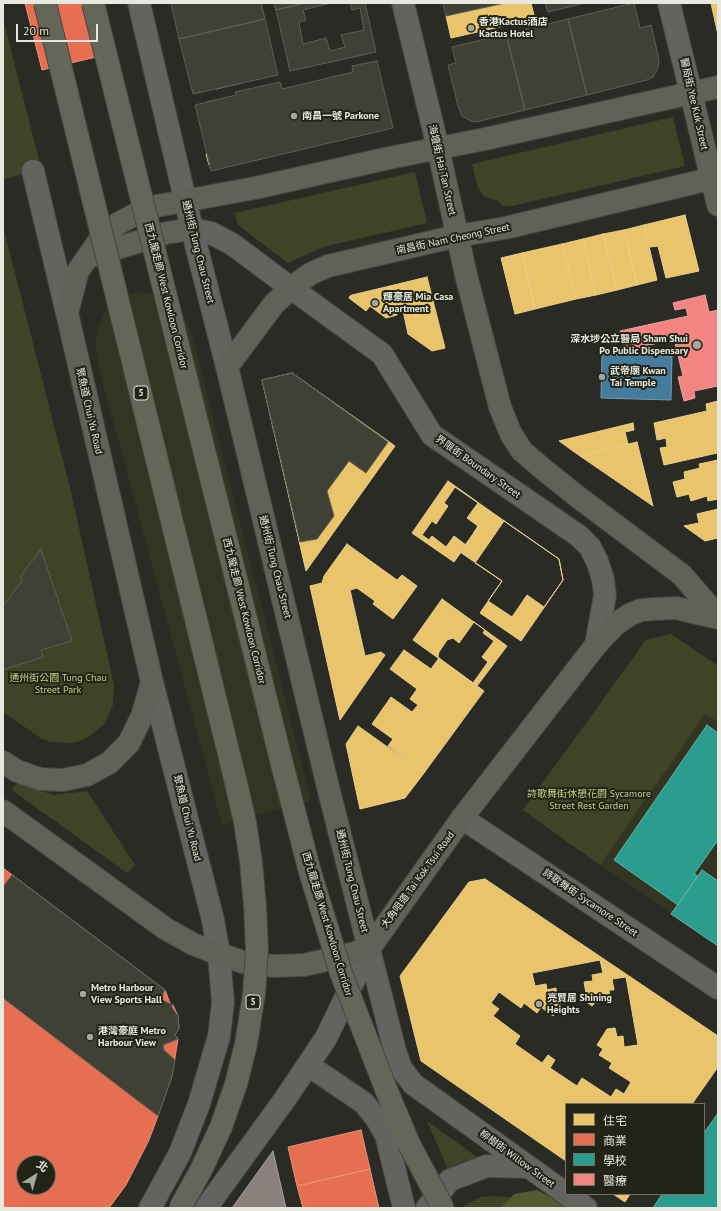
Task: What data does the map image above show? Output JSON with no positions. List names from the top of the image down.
{
  "streets": {
    "highway": ["西九龍走廊 West Kowloon Corridor", "5"],
    "main road": [
      "醫局街 Yee Kuk Street",
      "海壇街 Hai Tan Street",
      "南昌街 Nam Cheong Street",
      "通州街 Tung Chau Street",
      "聚魚道 Chui Yu Road",
      "大角咀道 Tai Kok Tsui Road"
    ],
    "street": ["界限街 Boundary Street", "詩歌舞街 Sycamore Street", "柳樹街 Willow Street"]
  },
  "crossings": [
    ["醫局街 Yee Kuk Street", "南昌街 Nam Cheong Street"],
    ["海壇街 Hai Tan Street", "南昌街 Nam Cheong Street"],
    ["海壇街 Hai Tan Street", "大角咀道 Tai Kok Tsui Road"],
    ["南昌街 Nam Cheong Street", "通州街 Tung Chau Street"],
    ["南昌街 Nam Cheong Street", "界限街 Boundary Street"],
    ["通州街 Tung Chau Street", "聚魚道 Chui Yu Road"],
    ["通州街 Tung Chau Street", "界限街 Boundary Street"],
    ["通州街 Tung Chau Street", "大角咀道 Tai Kok Tsui Road"],
    ["通州街 Tung Chau Street", "柳樹街 Willow Street"],
    ["界限街 Boundary Street", "大角咀道 Tai Kok Tsui Road"],
    ["大角咀道 Tai Kok Tsui Road", "詩歌舞街 Sycamore Street"]
  ],
  "parks": ["通州街公園 Tung Chau Street Park", "詩歌舞街休憩花園 Sycamore Street Rest Garden"],
  "places": [
    "香港Kactus酒店 Kactus Hotel",
    "南昌一號 Parkone",
    "輝豪居 Mia Casa Apartment",
    "深水埗公立醫局 Sham Shui Po Public Dispensary",
    "武帝廟 Kwan Tai Temple",
    "Metro Harbour View Sports Hall",
    "亮賢居 Shining Heights",
    "港灣豪庭 Metro Harbour View"
  ],
  "legend": [
    "住宅",
    "商業",
    "學校",
    "醫療"
  ],
  "scale_bar": "20 m",
  "north": "top right"
}
